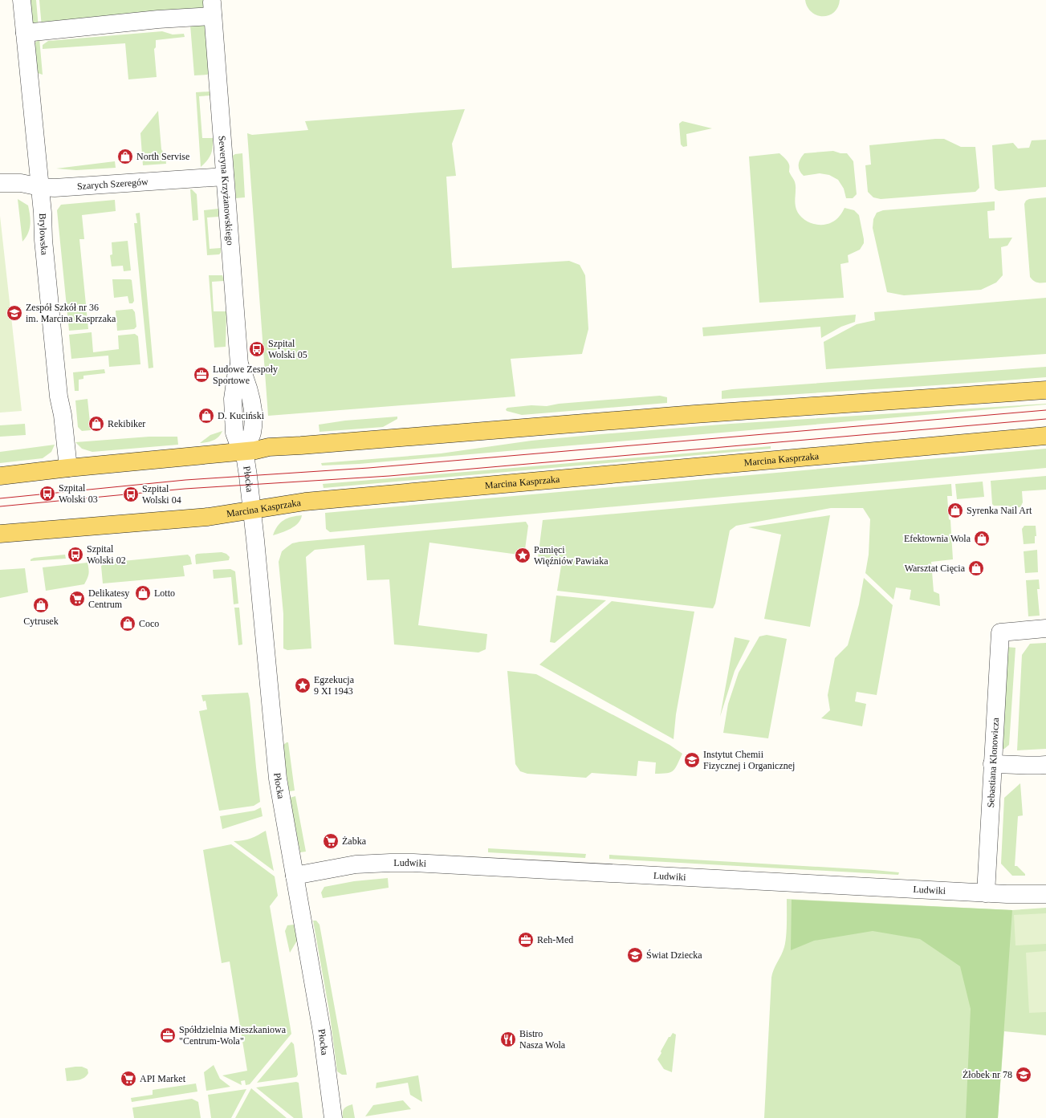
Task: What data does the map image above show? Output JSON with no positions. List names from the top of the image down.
{
  "streets": {
    "main road": ["Marcina Kasprzaka"],
    "street": [
      "Szarych Szeregów",
      "Seweryna Krzyżanowskiego",
      "Brylowska",
      "Płocka",
      "Sebastiana Klonowicza",
      "Ludwiki"
    ]
  },
  "crossings": [
    ["Szarych Szeregów", "Seweryna Krzyżanowskiego"],
    ["Szarych Szeregów", "Brylowska"],
    ["Seweryna Krzyżanowskiego", "Brylowska"],
    ["Seweryna Krzyżanowskiego", "Płocka"],
    ["Marcina Kasprzaka", "Płocka"],
    ["Płocka", "Ludwiki"],
    ["Sebastiana Klonowicza", "Ludwiki"]
  ],
  "places": {
    "shop": [
      "North Servise",
      "D. Kuciński",
      "Rekibiker",
      "Syrenka Nail Art",
      "Efektownia Wola",
      "Warsztat Cięcia",
      "Lotto",
      "Cytrusek",
      "Coco"
    ],
    "school or university": [
      "Zespół Szkół nr 36 im. Marcina Kasprzaka",
      "Instytut Chemii Fizycznej i Organicznej",
      "Świat Dziecka",
      "Żłobek nr 78"
    ],
    "bus stop": [
      "Szpital Wolski 05",
      "Szpital Wolski 03",
      "Szpital Wolski 04",
      "Szpital Wolski 02"
    ],
    "office": ["Ludowe Zespoły Sportowe", "Reh-Med", "Spółdzielnia Mieszkaniowa \"Centrum-Wola\""],
    "place": ["Pamięci Więźniów Pawiaka", "Egzekucja 9 XI 1943"],
    "supermarket": ["Delikatesy Centrum", "Żabka", "API Market"],
    "restaurant": ["Bistro Nasza Wola"]
  }
}
